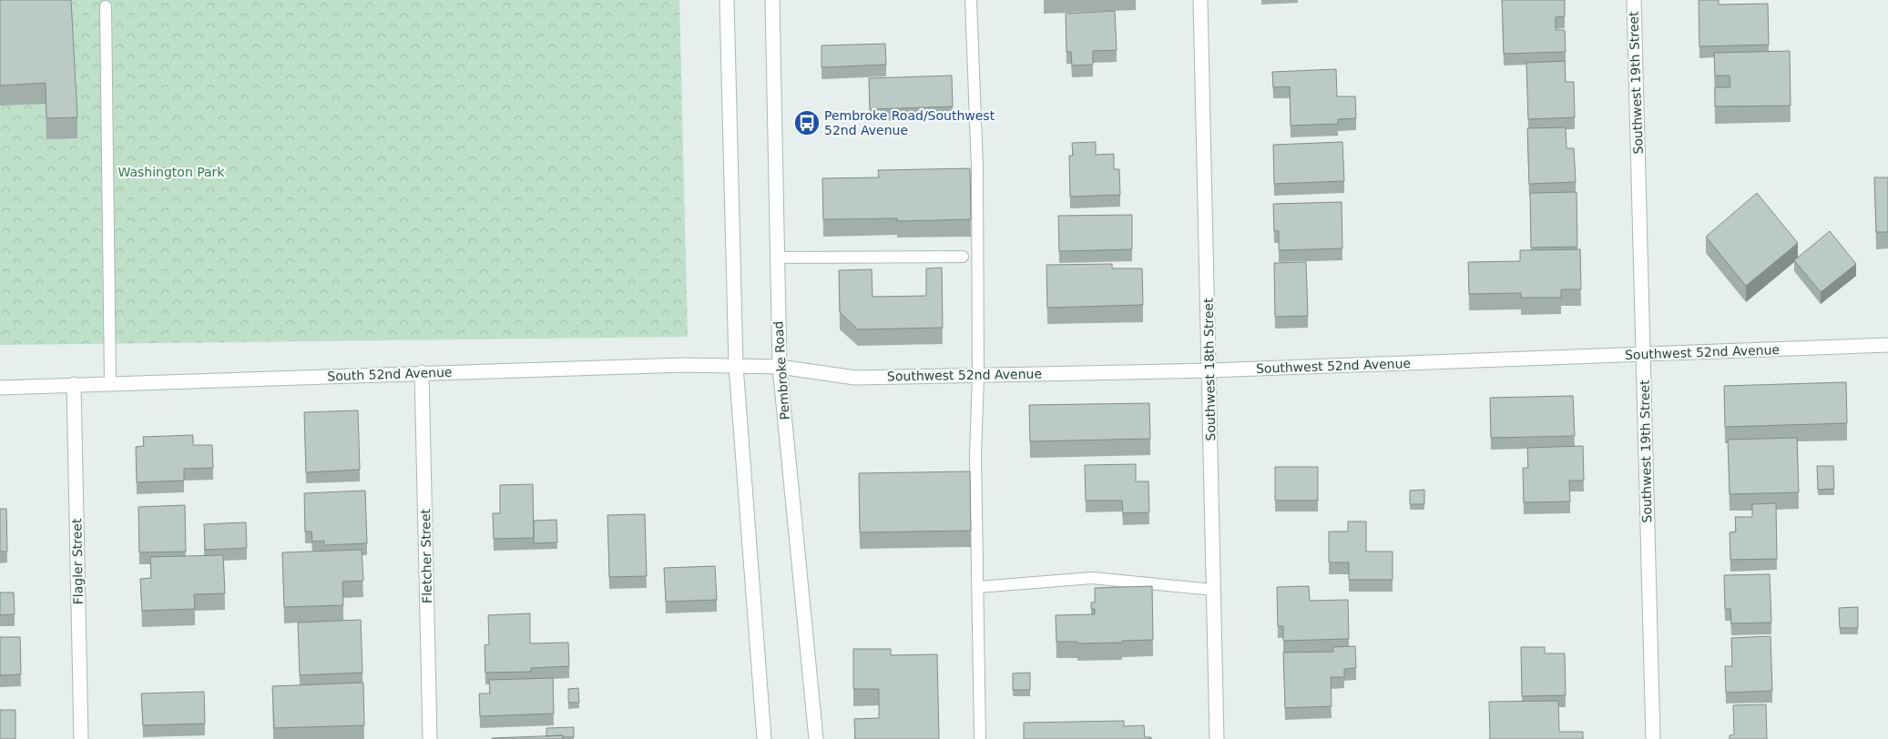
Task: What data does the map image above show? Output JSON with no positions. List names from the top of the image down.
{
  "streets": {
    "street": [
      "Southwest 19th Street",
      "Southwest 52nd Avenue",
      "Southwest 18th Street",
      "Pembroke Road",
      "South 52nd Avenue",
      "Fletcher Street",
      "Flagler Street"
    ]
  },
  "crossings": [
    ["Southwest 19th Street", "Southwest 52nd Avenue"],
    ["Southwest 52nd Avenue", "Southwest 18th Street"],
    ["Southwest 52nd Avenue", "Pembroke Road"],
    ["Southwest 52nd Avenue", "South 52nd Avenue"],
    ["Pembroke Road", "South 52nd Avenue"],
    ["South 52nd Avenue", "Fletcher Street"],
    ["South 52nd Avenue", "Flagler Street"]
  ],
  "parks": ["Washington Park"],
  "places": {
    "bus stop": ["Pembroke Road/Southwest 52nd Avenue"]
  }
}
